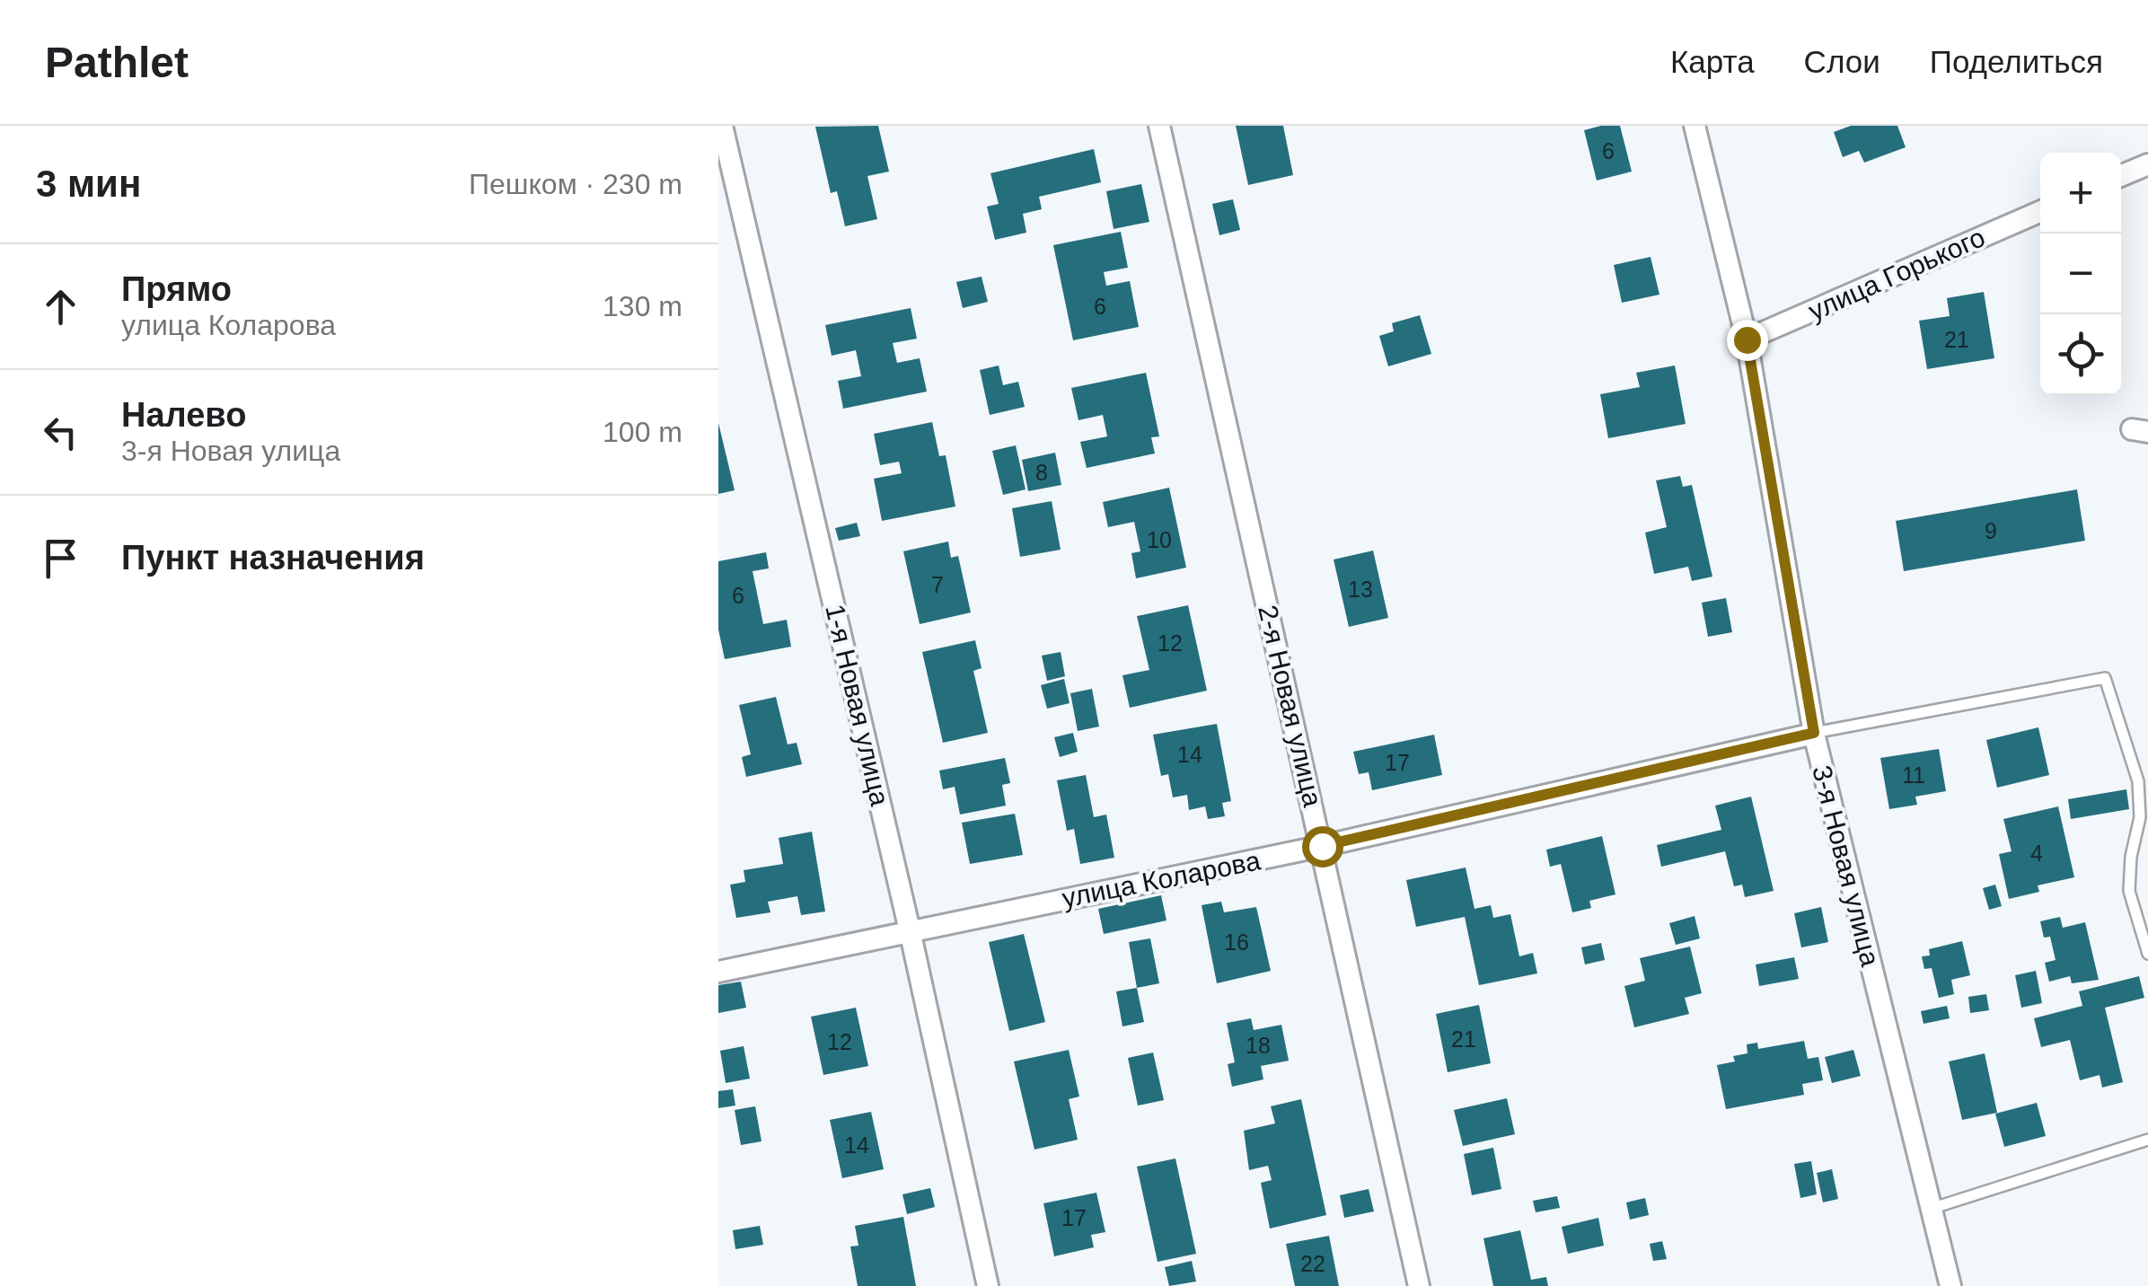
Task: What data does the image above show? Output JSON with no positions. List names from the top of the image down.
{
  "streets": {
    "street": [
      "улица Горького",
      "1-я Новая улица",
      "2-я Новая улица",
      "3-я Новая улица",
      "улица Коларова"
    ]
  },
  "crossings": [
    ["улица Горького", "3-я Новая улица"],
    ["1-я Новая улица", "улица Коларова"],
    ["2-я Новая улица", "улица Коларова"],
    ["3-я Новая улица", "улица Коларова"]
  ],
  "house_numbers": [
    "6",
    "6",
    "21",
    "8",
    "9",
    "10",
    "7",
    "13",
    "6",
    "12",
    "14",
    "17",
    "11",
    "4",
    "16",
    "21",
    "12",
    "18",
    "14",
    "17",
    "22"
  ],
  "page": {
    "header": "Pathlet",
    "nav": ["Карта", "Слои", "Поделиться"],
    "heading": ["3 мин", "Пешком · 230 m"],
    "map_buttons": ["+", "−"],
    "list": [
      ["Прямо", "улица Коларова", "130 m"],
      ["Налево", "3-я Новая улица", "100 m"],
      "Пункт назначения"
    ]
  }
}
